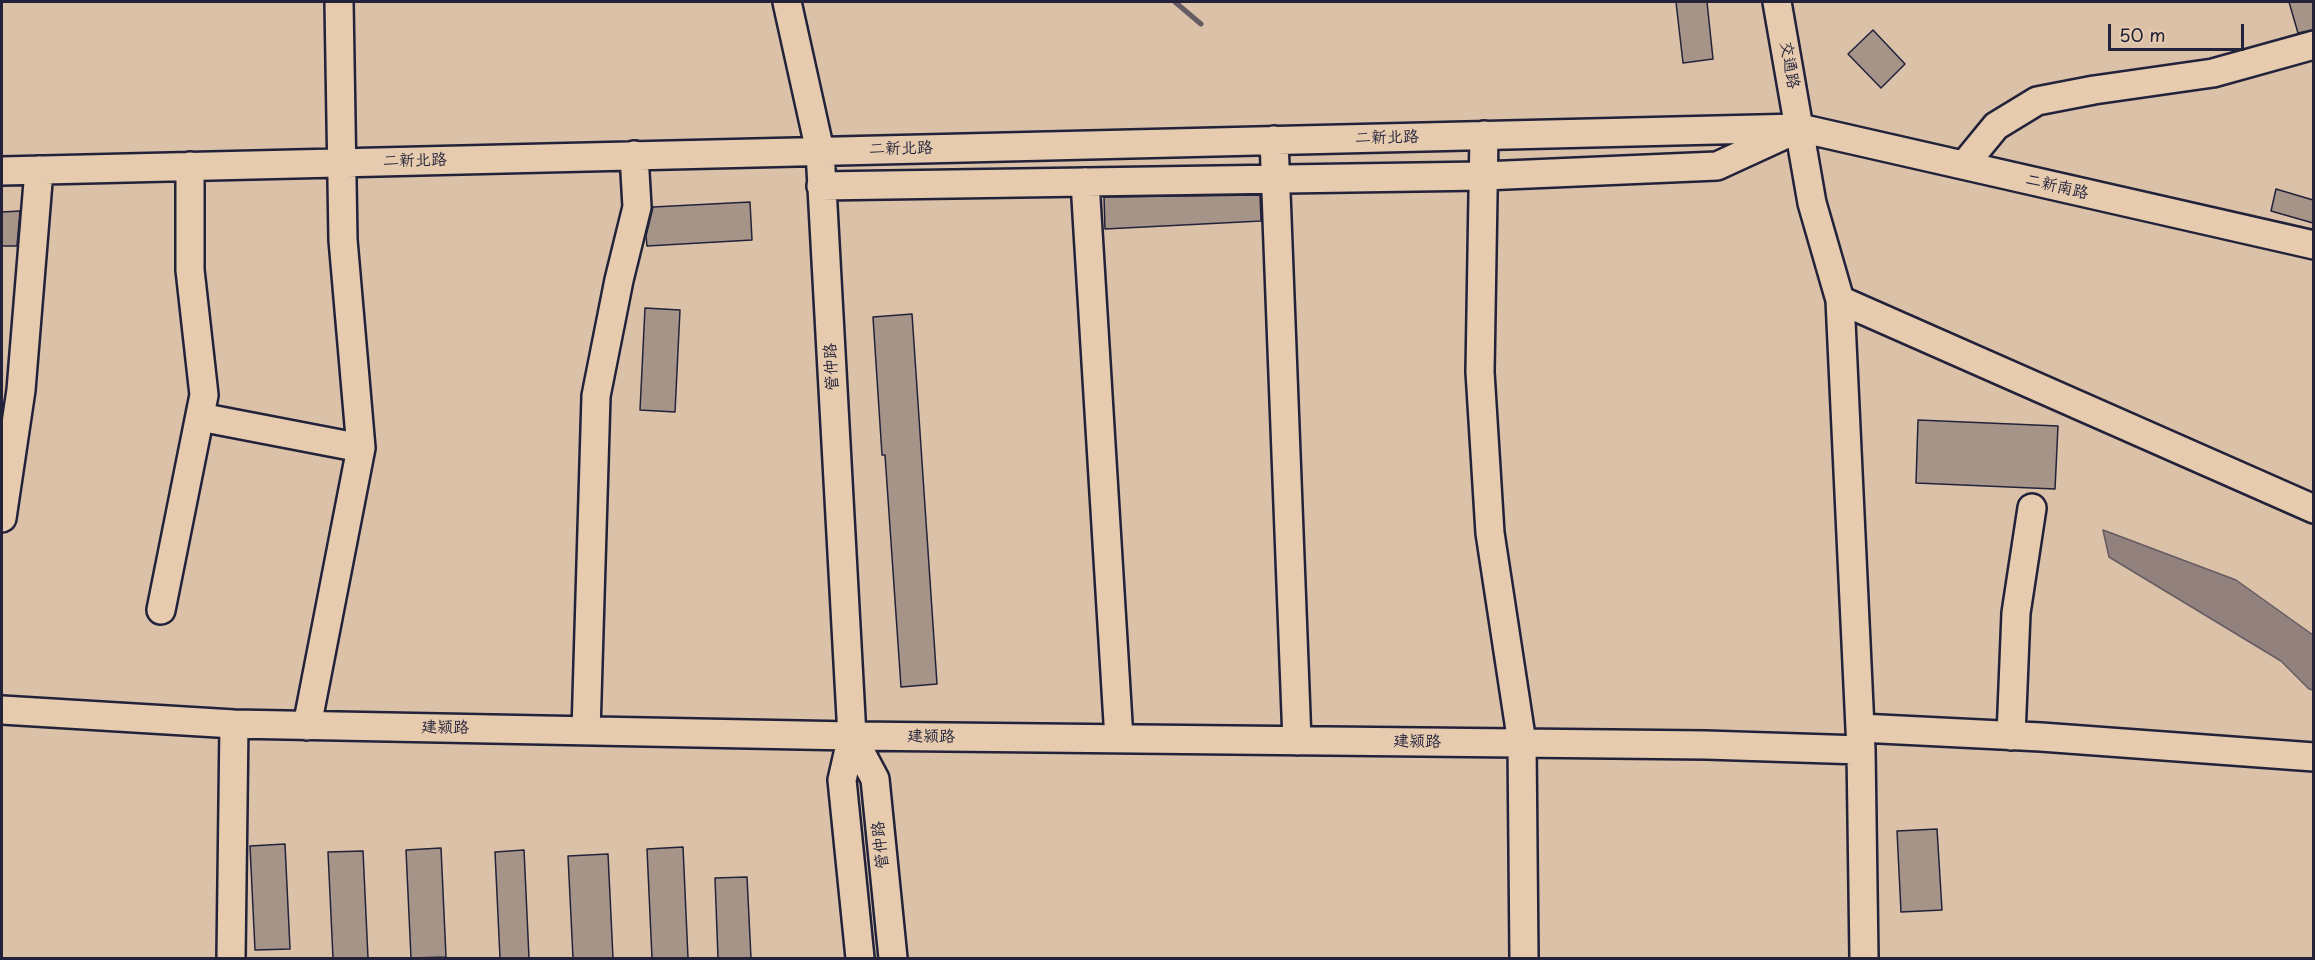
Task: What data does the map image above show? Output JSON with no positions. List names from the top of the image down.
{
  "streets": {
    "street": [
      "交通路",
      "二新北路",
      "二新南路",
      "管仲路",
      "建颍路"
    ]
  },
  "crossings": [
    ["交通路", "二新北路"],
    ["交通路", "二新南路"],
    ["交通路", "建颍路"],
    ["二新北路", "二新南路"],
    ["二新北路", "管仲路"],
    ["管仲路", "建颍路"]
  ],
  "scale_bar": "50 m"
}
